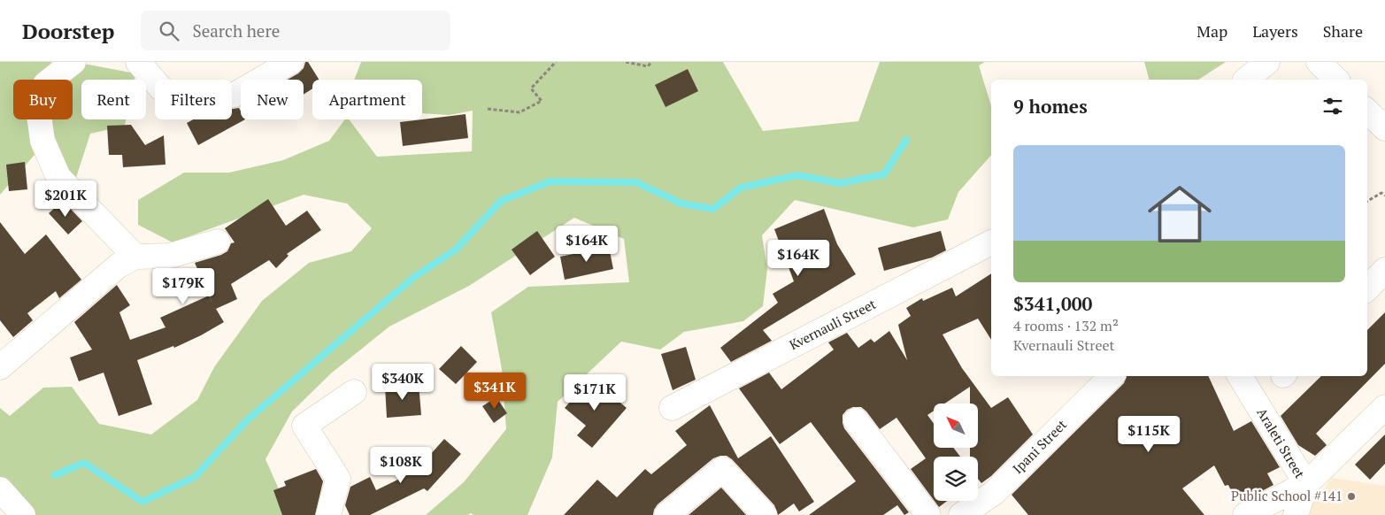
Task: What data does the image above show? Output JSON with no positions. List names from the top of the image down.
{
  "streets": {
    "street": ["Kvernauli Street", "Araleti Street", "Ipani Street"]
  },
  "places": ["Public School #141"],
  "north": "top left",
  "page": {
    "header": "Doorstep",
    "search": "Search here",
    "nav": ["Map", "Layers", "Share"],
    "chip": [
      "Buy",
      "Rent",
      "Filters",
      "New",
      "Apartment"
    ],
    "heading": "9 homes",
    "list": [
      {
        "name": "$341,000",
        "note": "4 rooms · 132 m² · Kvernauli Street"
      }
    ],
    "price": [
      "$201K",
      "$164K",
      "$164K",
      "$179K",
      "$340K",
      "$341K",
      "$171K",
      "$115K",
      "$108K"
    ]
  }
}
